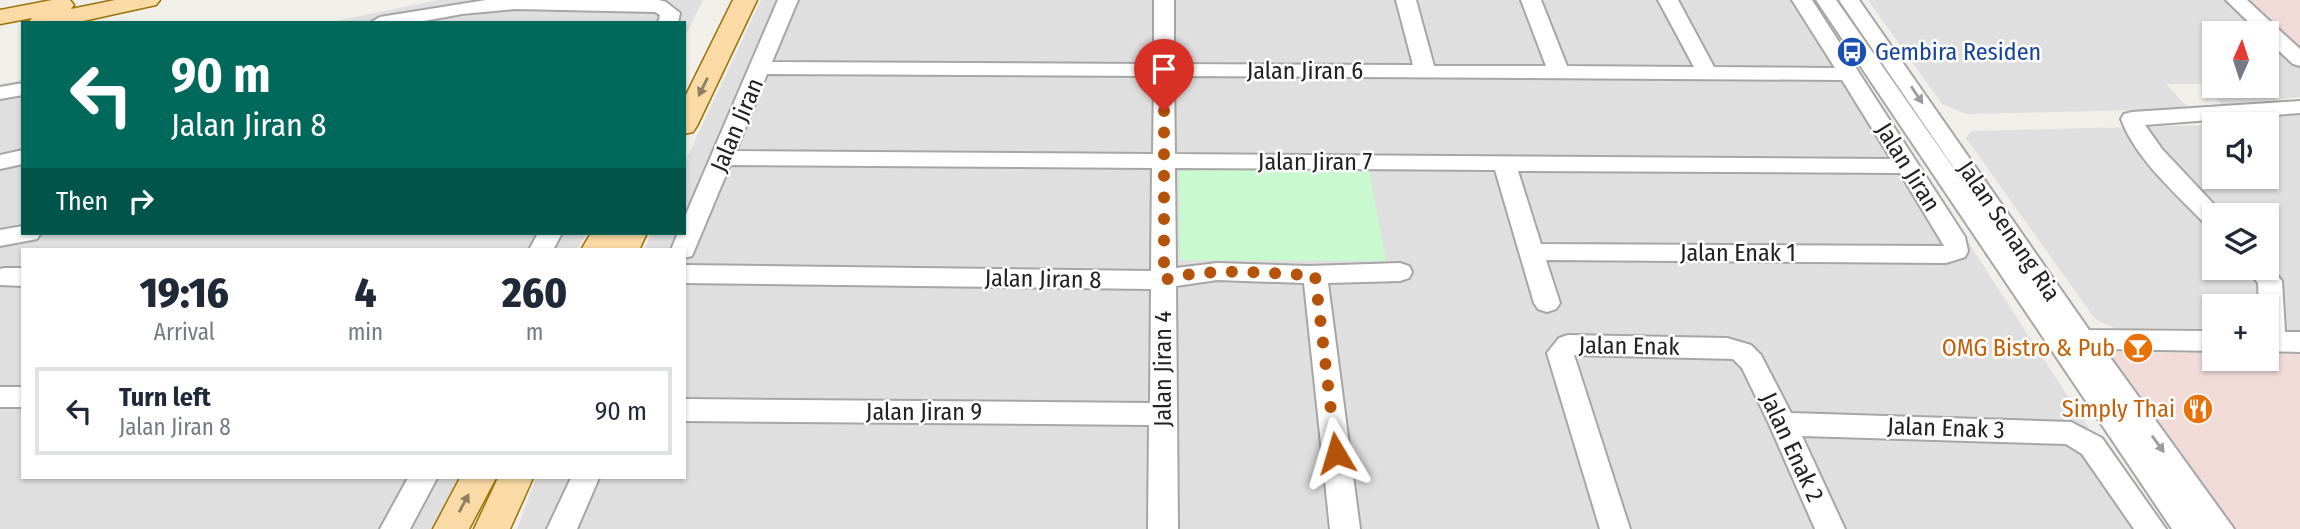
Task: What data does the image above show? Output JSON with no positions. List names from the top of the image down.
{
  "streets": {
    "street": [
      "Jalan Jiran 6",
      "Jalan Jiran",
      "Jalan Jiran 7",
      "Jalan Senang Ria",
      "Jalan Enak 1",
      "Jalan Jiran 8",
      "Jalan Enak",
      "Jalan Jiran 4",
      "Jalan Jiran 9",
      "Jalan Enak 3",
      "Jalan Enak 2"
    ]
  },
  "crossings": [
    ["Jalan Jiran 6", "Jalan Jiran"],
    ["Jalan Jiran 6", "Jalan Jiran 4"],
    ["Jalan Jiran", "Jalan Jiran 7"],
    ["Jalan Jiran", "Jalan Enak 1"],
    ["Jalan Jiran 7", "Jalan Jiran 4"],
    ["Jalan Jiran 8", "Jalan Jiran 4"],
    ["Jalan Enak", "Jalan Enak 2"],
    ["Jalan Jiran 4", "Jalan Jiran 9"],
    ["Jalan Enak 3", "Jalan Enak 2"]
  ],
  "places": {
    "bus stop": ["Gembira Residen"],
    "bar": ["OMG Bistro & Pub"],
    "restaurant": ["Simply Thai"]
  },
  "north": "top",
  "page": {
    "map_buttons": "+",
    "turn": ["90 m", "Jalan Jiran 8"],
    "then": "Then",
    "eta": [
      "19:16",
      "Arrival",
      "4",
      "min",
      "260",
      "m"
    ],
    "list": [
      {
        "name": "Turn left",
        "note": "Jalan Jiran 8",
        "value": "90 m"
      }
    ]
  }
}
